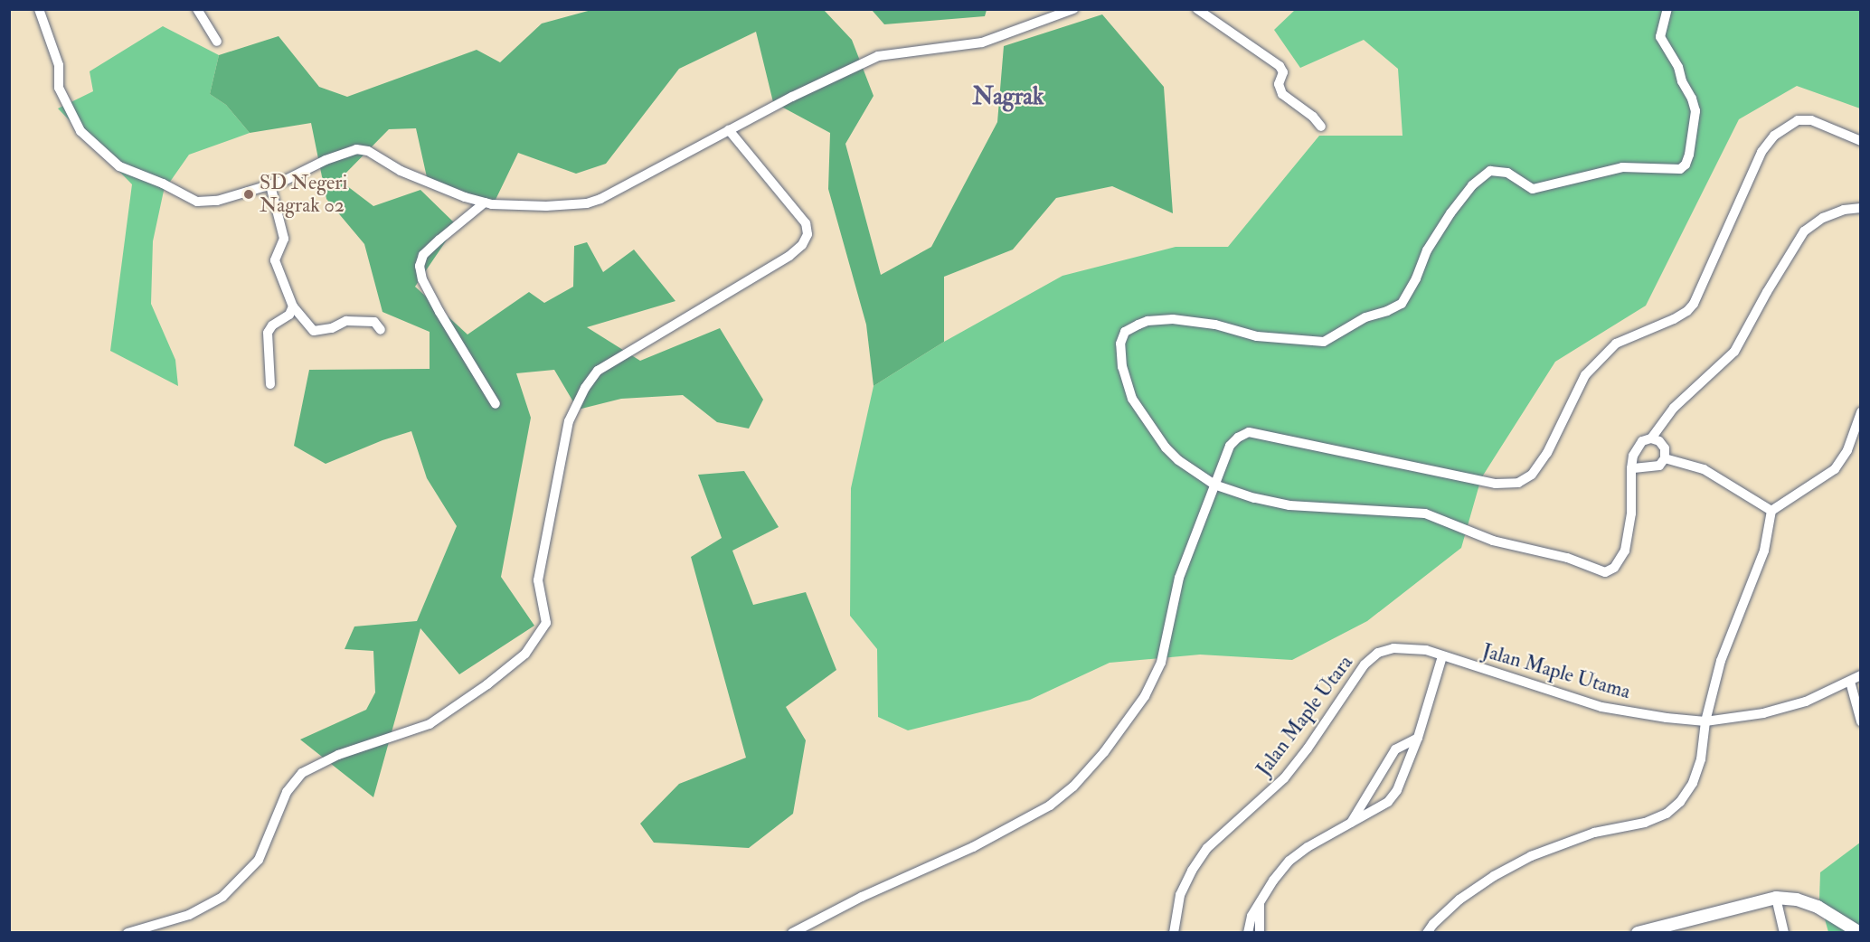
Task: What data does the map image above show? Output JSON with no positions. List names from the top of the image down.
{
  "streets": {
    "street": ["Jalan Maple Utama", "Jalan Maple Utara"]
  },
  "crossings": [
    ["Jalan Maple Utama", "Jalan Maple Utara"]
  ],
  "districts": ["Nagrak"],
  "places": ["SD Negeri Nagrak 02"]
}
